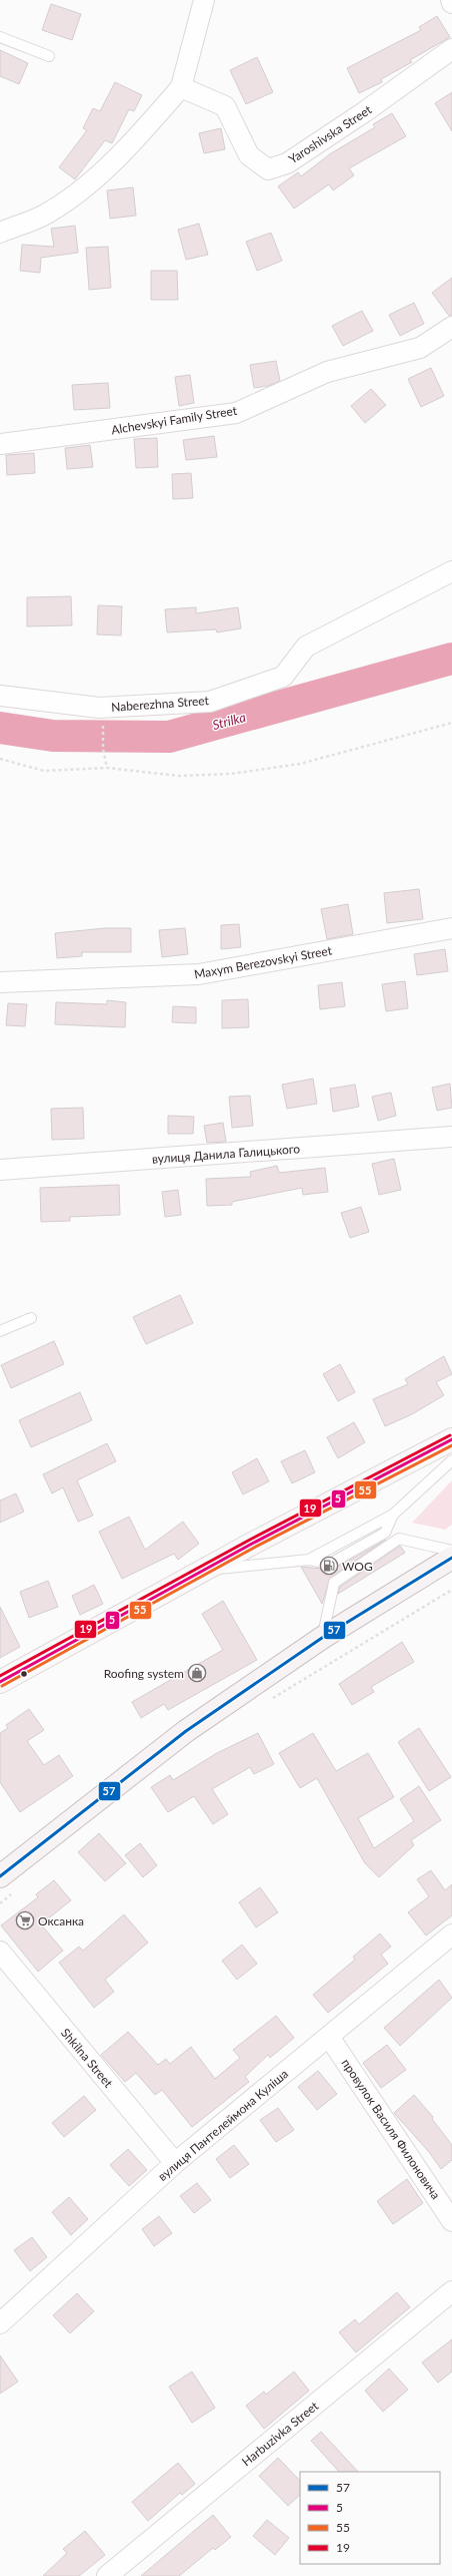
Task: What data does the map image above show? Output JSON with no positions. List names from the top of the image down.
{
  "streets": {
    "street": [
      "Yaroshivska Street",
      "Alchevskyi Family Street",
      "Naberezhna Street",
      "Maxym Berezovskyi Street",
      "вулиця Данила Галицького",
      "Shkilna Street",
      "вулиця Пантелеймона Куліша",
      "провулок Василя Филоновича",
      "Harbuzivka Street"
    ]
  },
  "crossings": [
    ["Shkilna Street", "вулиця Пантелеймона Куліша"],
    ["вулиця Пантелеймона Куліша", "провулок Василя Филоновича"]
  ],
  "water": ["Strilka"],
  "places": {
    "fuel station": ["WOG"],
    "shop": ["Roofing system"],
    "supermarket": ["Оксанка"]
  },
  "lines": [
    "transit line 19",
    "transit line 5",
    "transit line 55",
    "transit line 57"
  ],
  "legend": [
    "57",
    "5",
    "55",
    "19"
  ]
}
